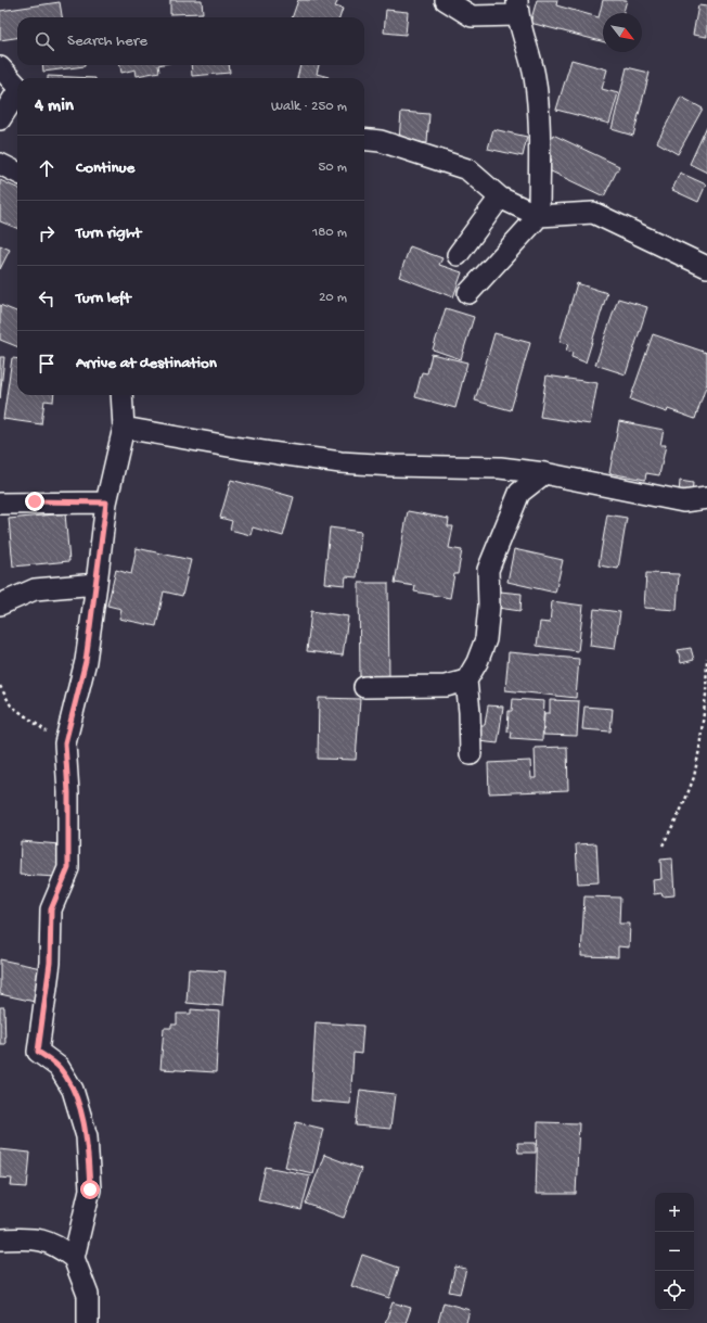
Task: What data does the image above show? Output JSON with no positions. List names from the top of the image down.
{
  "north": "bottom right",
  "page": {
    "search": "Search here",
    "heading": ["4 min", "Walk · 250 m"],
    "list": [
      ["Continue", "50 m"],
      ["Turn right", "180 m"],
      ["Turn left", "20 m"],
      "Arrive at destination"
    ],
    "map_buttons": ["+", "−"]
  }
}
